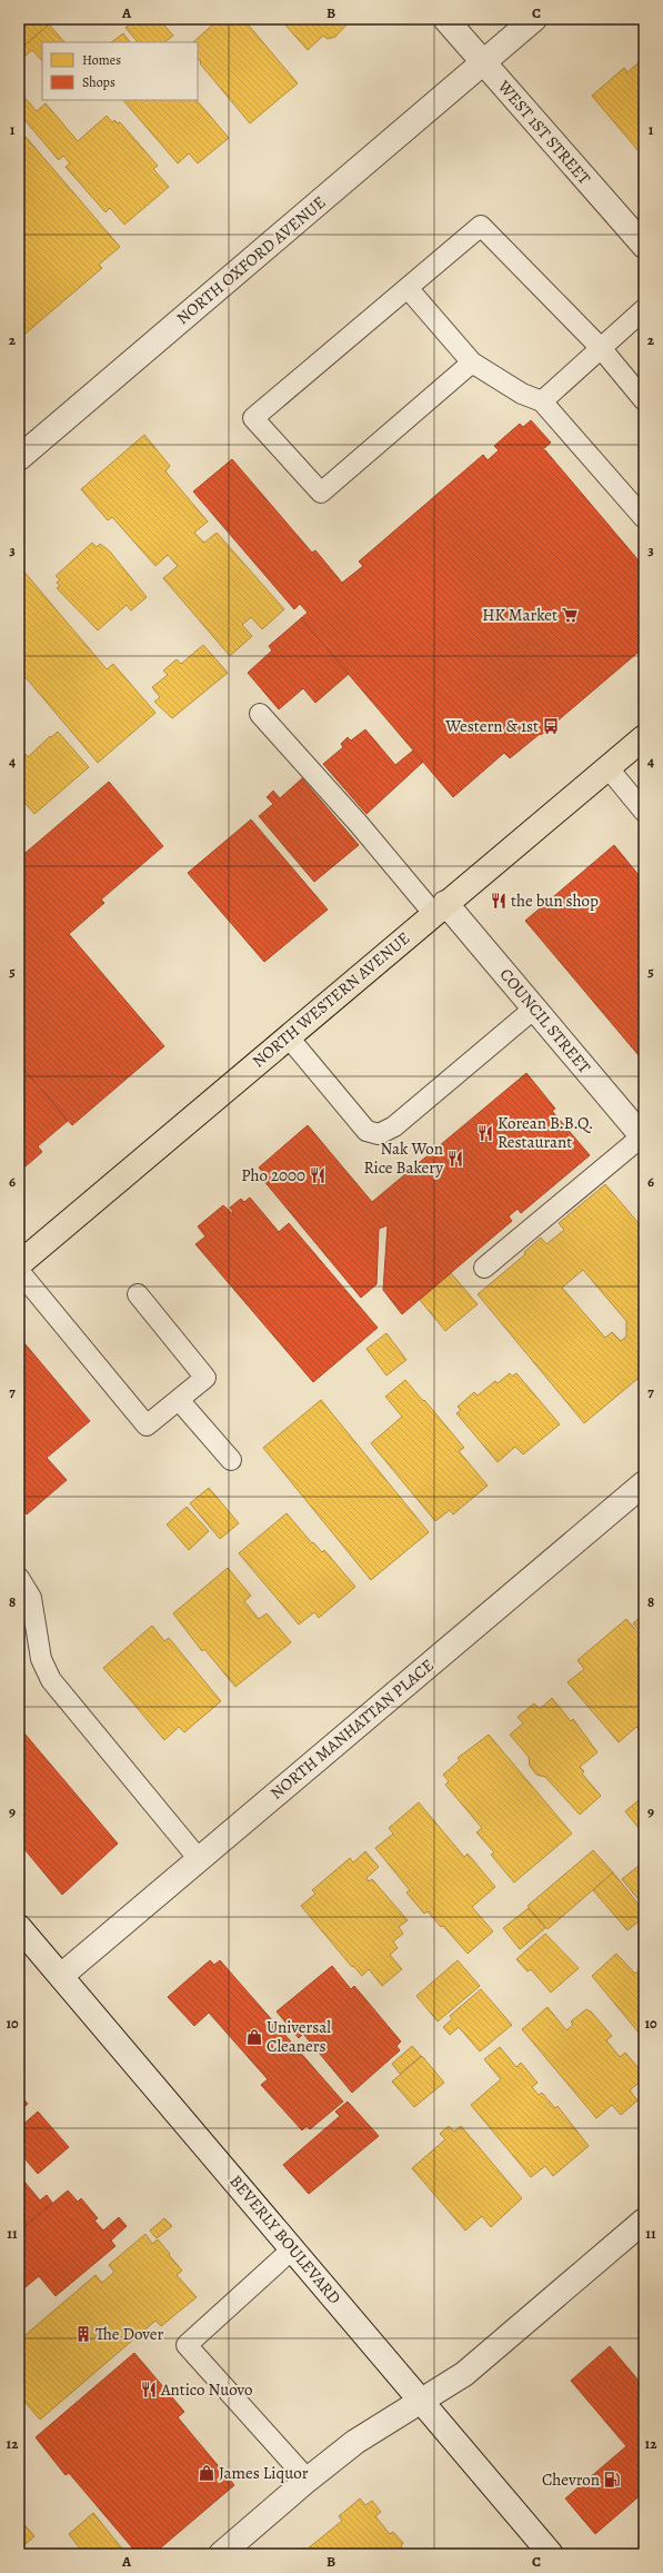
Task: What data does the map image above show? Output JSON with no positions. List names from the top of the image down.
{
  "streets": {
    "main road": ["NORTH WESTERN AVENUE"],
    "street": [
      "WEST 1ST STREET",
      "NORTH OXFORD AVENUE",
      "COUNCIL STREET",
      "NORTH MANHATTAN PLACE",
      "BEVERLY BOULEVARD"
    ]
  },
  "crossings": [
    ["WEST 1ST STREET", "NORTH OXFORD AVENUE"],
    ["NORTH WESTERN AVENUE", "COUNCIL STREET"],
    ["NORTH MANHATTAN PLACE", "BEVERLY BOULEVARD"]
  ],
  "places": {
    "supermarket": ["HK Market"],
    "bus stop": ["Western & 1st"],
    "restaurant": [
      "the bun shop",
      "Korean B.B.Q. Restaurant",
      "Nak Won Rice Bakery",
      "Pho 2000",
      "Antico Nuovo"
    ],
    "shop": ["Universal Cleaners", "James Liquor"],
    "building": ["The Dover"],
    "fuel station": ["Chevron"]
  },
  "legend": ["Homes", "Shops"],
  "grid": {
    "columns": ["A", "B", "C"],
    "rows": [
      "1",
      "2",
      "3",
      "4",
      "5",
      "6",
      "7",
      "8",
      "9",
      "10",
      "11",
      "12"
    ]
  }
}
